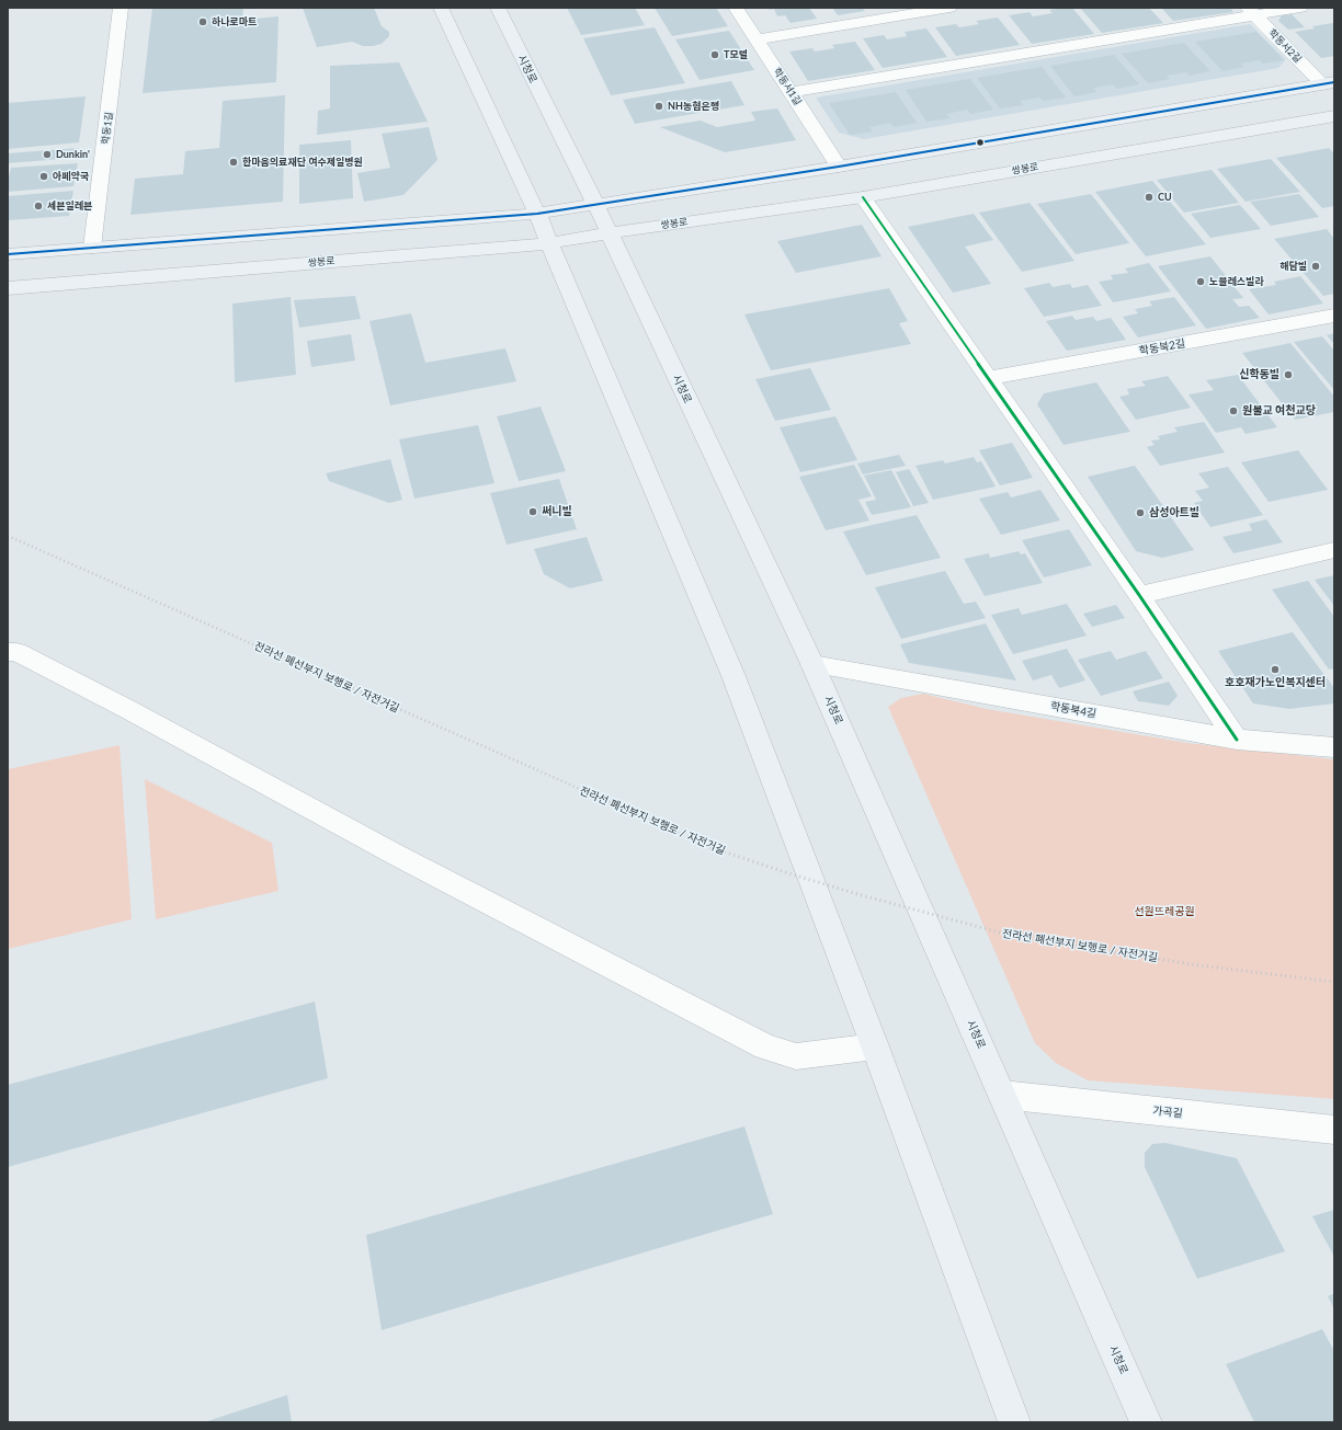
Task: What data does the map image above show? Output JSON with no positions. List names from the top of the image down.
{
  "streets": {
    "street": [
      "학동서2길",
      "시청로",
      "학동서1길",
      "학동1길",
      "쌍봉로",
      "학동북2길",
      "학동북4길",
      "가곡길"
    ],
    "path": ["전라선 폐선부지 보행로 / 자전거길"]
  },
  "crossings": [
    ["시청로", "쌍봉로"],
    ["시청로", "학동북4길"],
    ["시청로", "가곡길"]
  ],
  "parks": ["선원뜨레공원"],
  "places": [
    "하나로마트",
    "T모텔",
    "NH농협은행",
    "Dunkin'",
    "한마음의료재단 여수제일병원",
    "아페약국",
    "CU",
    "세븐일레븐",
    "해담빌",
    "노블레스빌라",
    "신학동빌",
    "원불교 여천교당",
    "써니빌",
    "삼성아트빌",
    "호호재가노인복지센터"
  ]
}
